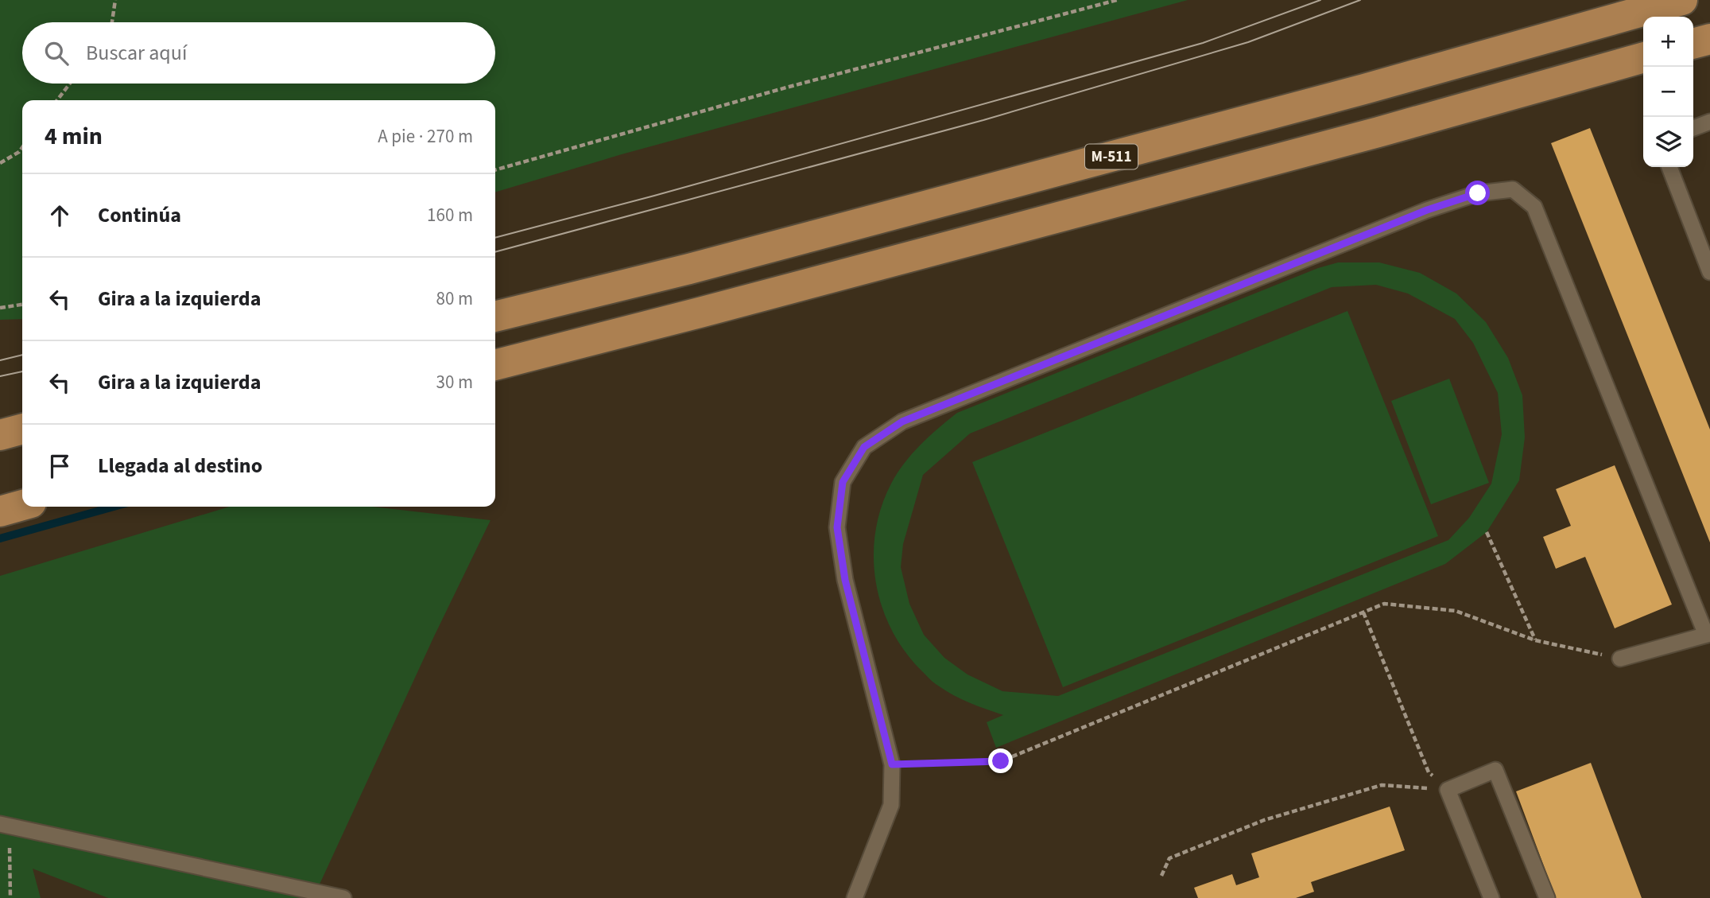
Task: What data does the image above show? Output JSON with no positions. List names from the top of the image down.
{
  "streets": {
    "highway": ["M-511"]
  },
  "page": {
    "map_buttons": ["+", "−"],
    "search": "Buscar aquí",
    "heading": ["4 min", "A pie · 270 m"],
    "list": [
      ["Continúa", "160 m"],
      ["Gira a la izquierda", "80 m"],
      ["Gira a la izquierda", "30 m"],
      "Llegada al destino"
    ]
  }
}
